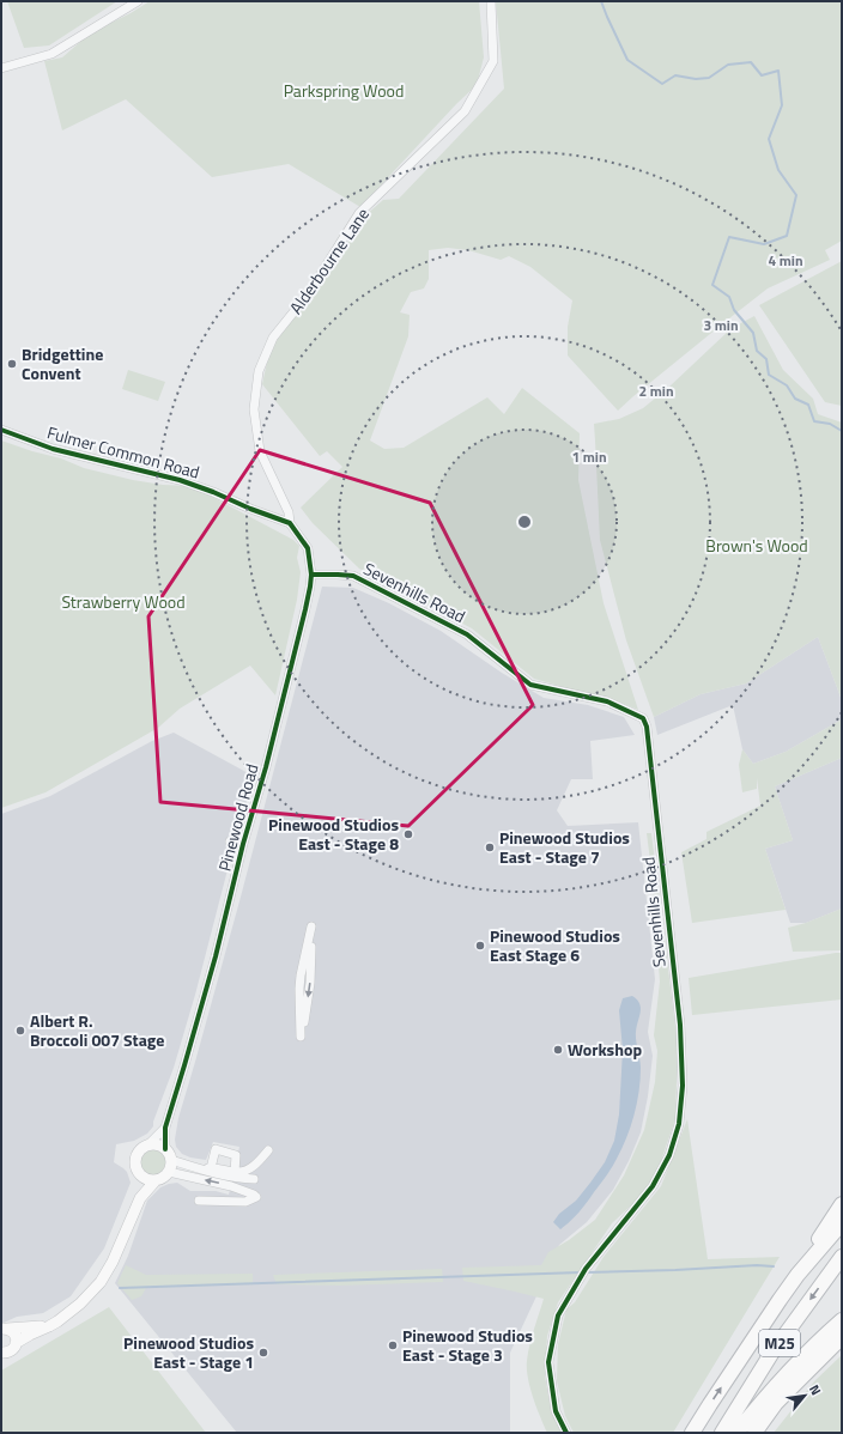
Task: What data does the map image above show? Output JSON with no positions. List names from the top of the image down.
{
  "streets": {
    "highway": ["M25"],
    "street": [
      "Alderbourne Lane",
      "Fulmer Common Road",
      "Sevenhills Road",
      "Pinewood Road"
    ]
  },
  "crossings": [
    ["Alderbourne Lane", "Fulmer Common Road"],
    ["Alderbourne Lane", "Pinewood Road"],
    ["Fulmer Common Road", "Pinewood Road"],
    ["Sevenhills Road", "Pinewood Road"]
  ],
  "parks": ["Parkspring Wood", "Brown's Wood", "Strawberry Wood"],
  "places": [
    "Bridgettine Convent",
    "Pinewood Studios East - Stage 8",
    "Pinewood Studios East - Stage 7",
    "Pinewood Studios East Stage 6",
    "Albert R. Broccoli 007 Stage",
    "Workshop",
    "Pinewood Studios East - Stage 3",
    "Pinewood Studios East - Stage 1"
  ],
  "north": "top right",
  "rings": [
    "4 min",
    "3 min",
    "2 min",
    "1 min"
  ]
}
